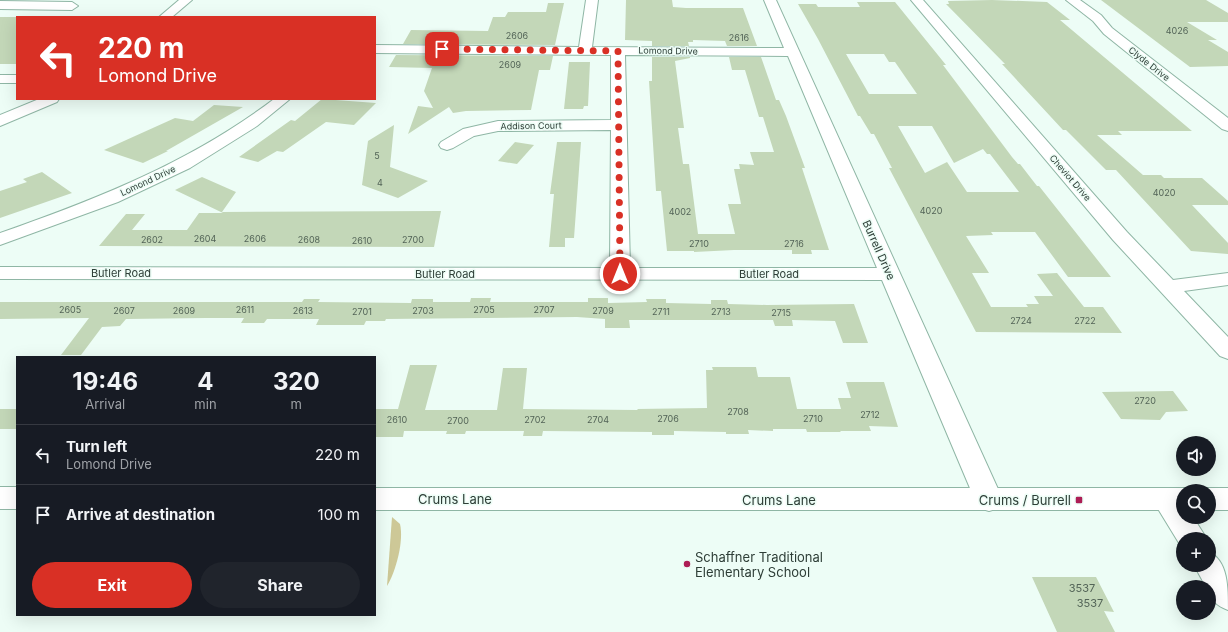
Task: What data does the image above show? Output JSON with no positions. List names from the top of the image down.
{
  "streets": {
    "street": [
      "Lomond Drive",
      "Clyde Drive",
      "Addison Court",
      "Cheviot Drive",
      "Burrell Drive",
      "Butler Road",
      "Crums Lane"
    ]
  },
  "crossings": [
    ["Lomond Drive", "Burrell Drive"],
    ["Burrell Drive", "Butler Road"],
    ["Burrell Drive", "Crums Lane"]
  ],
  "places": {
    "transit": ["Crums / Burrell"],
    "other": ["Schaffner Traditional Elementary School"]
  },
  "house_numbers": [
    "4026",
    "2606",
    "2616",
    "2609",
    "5",
    "4",
    "4020",
    "4020",
    "4002",
    "2604",
    "2606",
    "2602",
    "2608",
    "2700",
    "2610",
    "2710",
    "2716",
    "2605",
    "2611",
    "2705",
    "2707",
    "2607",
    "2609",
    "2613",
    "2703",
    "2709",
    "2701",
    "2711",
    "2713",
    "2715",
    "2724",
    "2722",
    "2720",
    "2708",
    "2712",
    "2706",
    "2710",
    "2610",
    "2702",
    "2704",
    "2700",
    "3537",
    "3537"
  ],
  "page": {
    "turn": ["220 m", "Lomond Drive"],
    "eta": [
      "19:46",
      "Arrival",
      "4",
      "min",
      "320",
      "m"
    ],
    "list": [
      {
        "name": "Turn left",
        "note": "Lomond Drive",
        "value": "220 m"
      },
      {
        "name": "Arrive at destination",
        "value": "100 m"
      }
    ],
    "map_buttons": ["+", "−"],
    "buttons": ["Exit", "Share"]
  }
}
